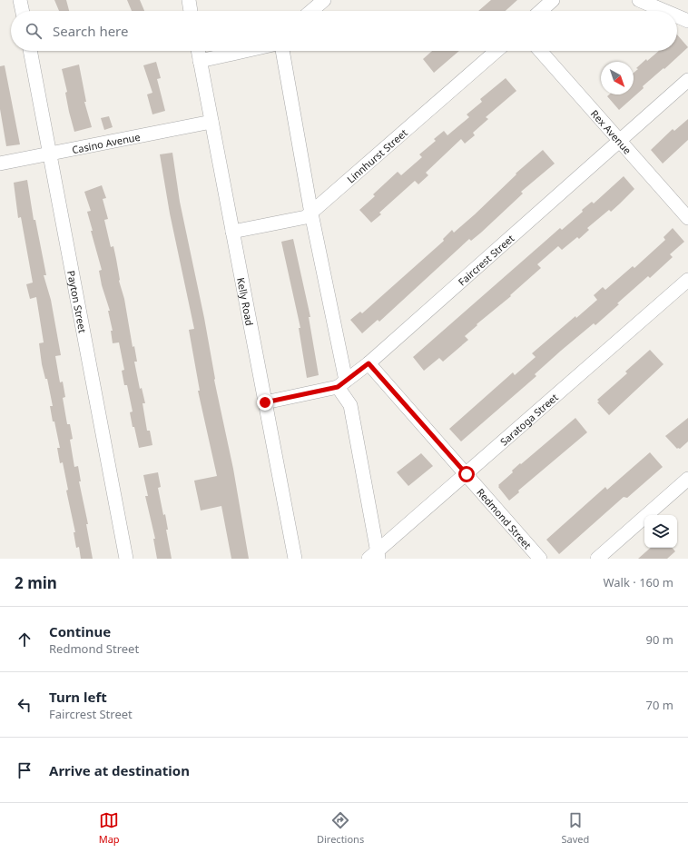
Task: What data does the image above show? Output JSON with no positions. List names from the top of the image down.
{
  "streets": {
    "street": [
      "Rex Avenue",
      "Casino Avenue",
      "Linnhurst Street",
      "Faircrest Street",
      "Payton Street",
      "Kelly Road",
      "Saratoga Street",
      "Redmond Street"
    ]
  },
  "crossings": [
    ["Rex Avenue", "Faircrest Street"],
    ["Casino Avenue", "Payton Street"],
    ["Casino Avenue", "Kelly Road"],
    ["Linnhurst Street", "Kelly Road"],
    ["Faircrest Street", "Kelly Road"],
    ["Faircrest Street", "Redmond Street"],
    ["Saratoga Street", "Redmond Street"]
  ],
  "north": "bottom right",
  "page": {
    "search": "Search here",
    "heading": ["2 min", "Walk · 160 m"],
    "list": [
      ["Continue", "Redmond Street", "90 m"],
      ["Turn left", "Faircrest Street", "70 m"],
      "Arrive at destination"
    ],
    "nav": ["Map", "Directions", "Saved"]
  }
}
